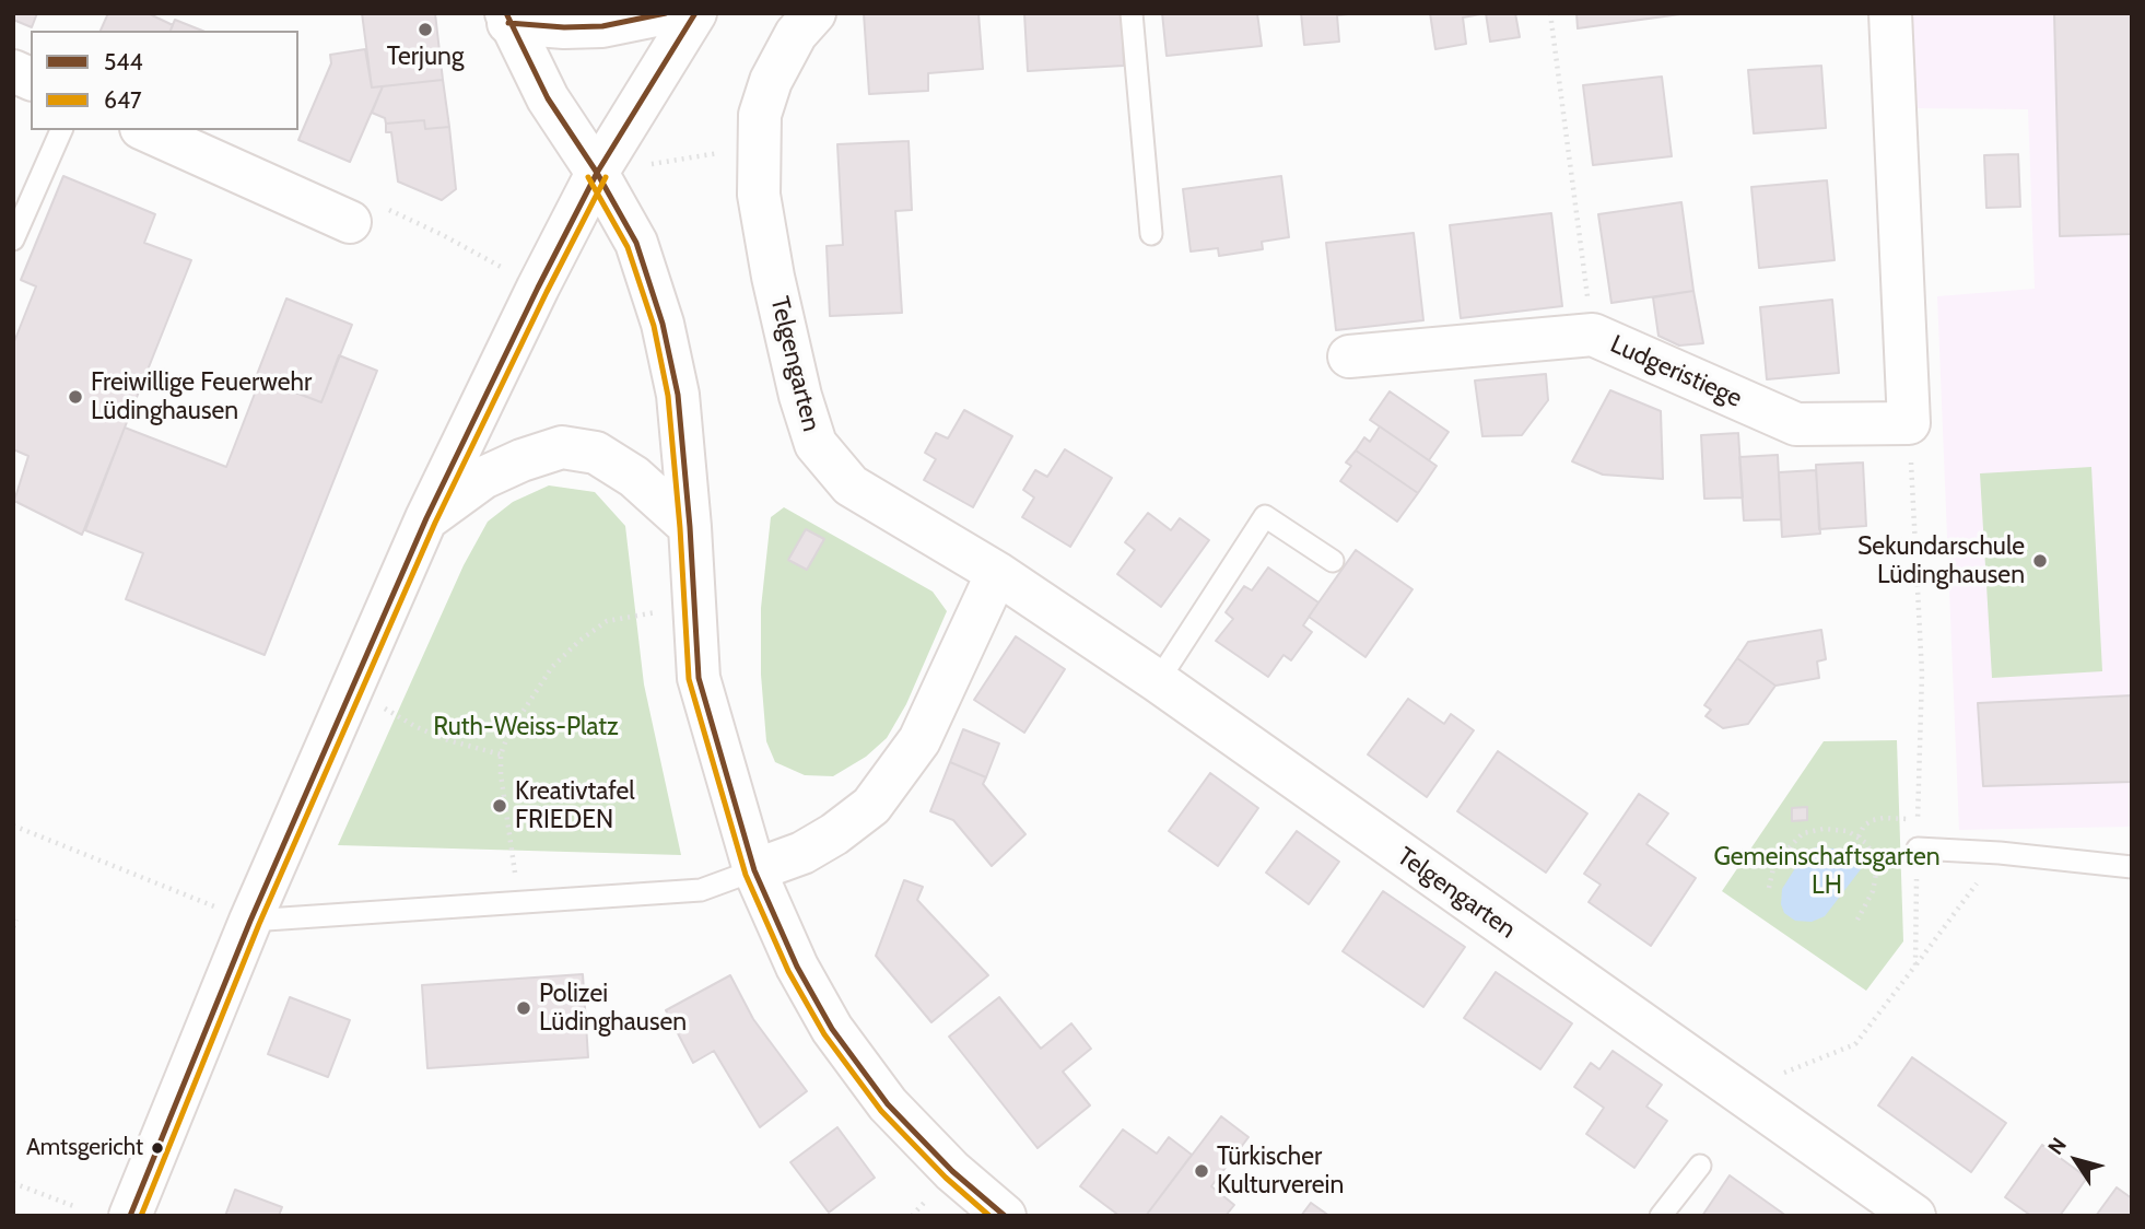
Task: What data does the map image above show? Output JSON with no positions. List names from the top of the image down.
{
  "streets": {
    "street": ["Telgengarten", "Ludgeristiege"]
  },
  "parks": ["Ruth-Weiss-Platz", "Gemeinschaftsgarten LH"],
  "places": [
    "Terjung",
    "Freiwillige Feuerwehr Lüdinghausen",
    "Sekundarschule Lüdinghausen",
    "Kreativtafel FRIEDEN",
    "Polizei Lüdinghausen",
    "Amtsgericht",
    "Türkischer Kulturverein"
  ],
  "lines": ["transit line 544", "transit line 647"],
  "legend": ["544", "647"],
  "north": "top left"
}
